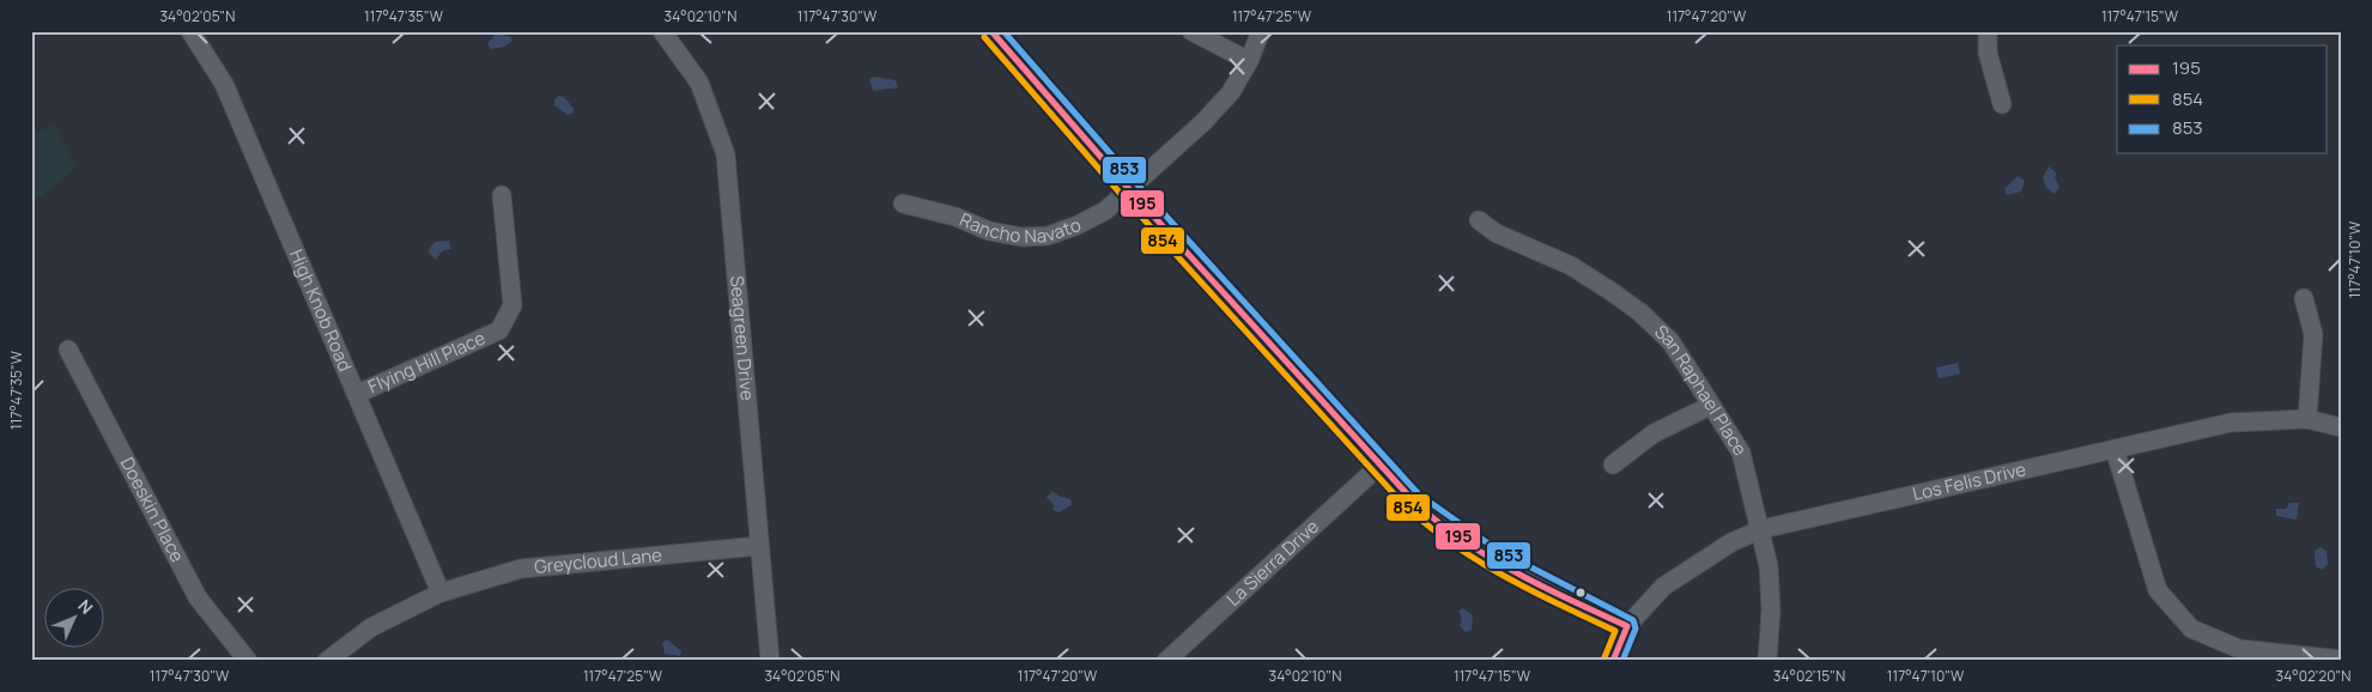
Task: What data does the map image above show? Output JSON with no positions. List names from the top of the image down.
{
  "streets": {
    "street": [
      "Rancho Navato",
      "High Knob Road",
      "Seagreen Drive",
      "Flying Hill Place",
      "San Raphael Place",
      "Los Felis Drive",
      "Doeskin Place",
      "Greycloud Lane",
      "La Sierra Drive"
    ]
  },
  "crossings": [
    ["High Knob Road", "Flying Hill Place"],
    ["High Knob Road", "Greycloud Lane"],
    ["Seagreen Drive", "Greycloud Lane"],
    ["San Raphael Place", "Los Felis Drive"]
  ],
  "lines": ["transit line 195", "transit line 853", "transit line 854"],
  "legend": ["195", "854", "853"],
  "north": "top right",
  "coordinates": [
    "34°02'05\"N",
    "117°47'35\"W",
    "34°02'10\"N",
    "117°47'30\"W",
    "117°47'25\"W",
    "117°47'20\"W",
    "117°47'15\"W",
    "117°47'10\"W",
    "34°02'15\"N",
    "34°02'20\"N"
  ]
}
